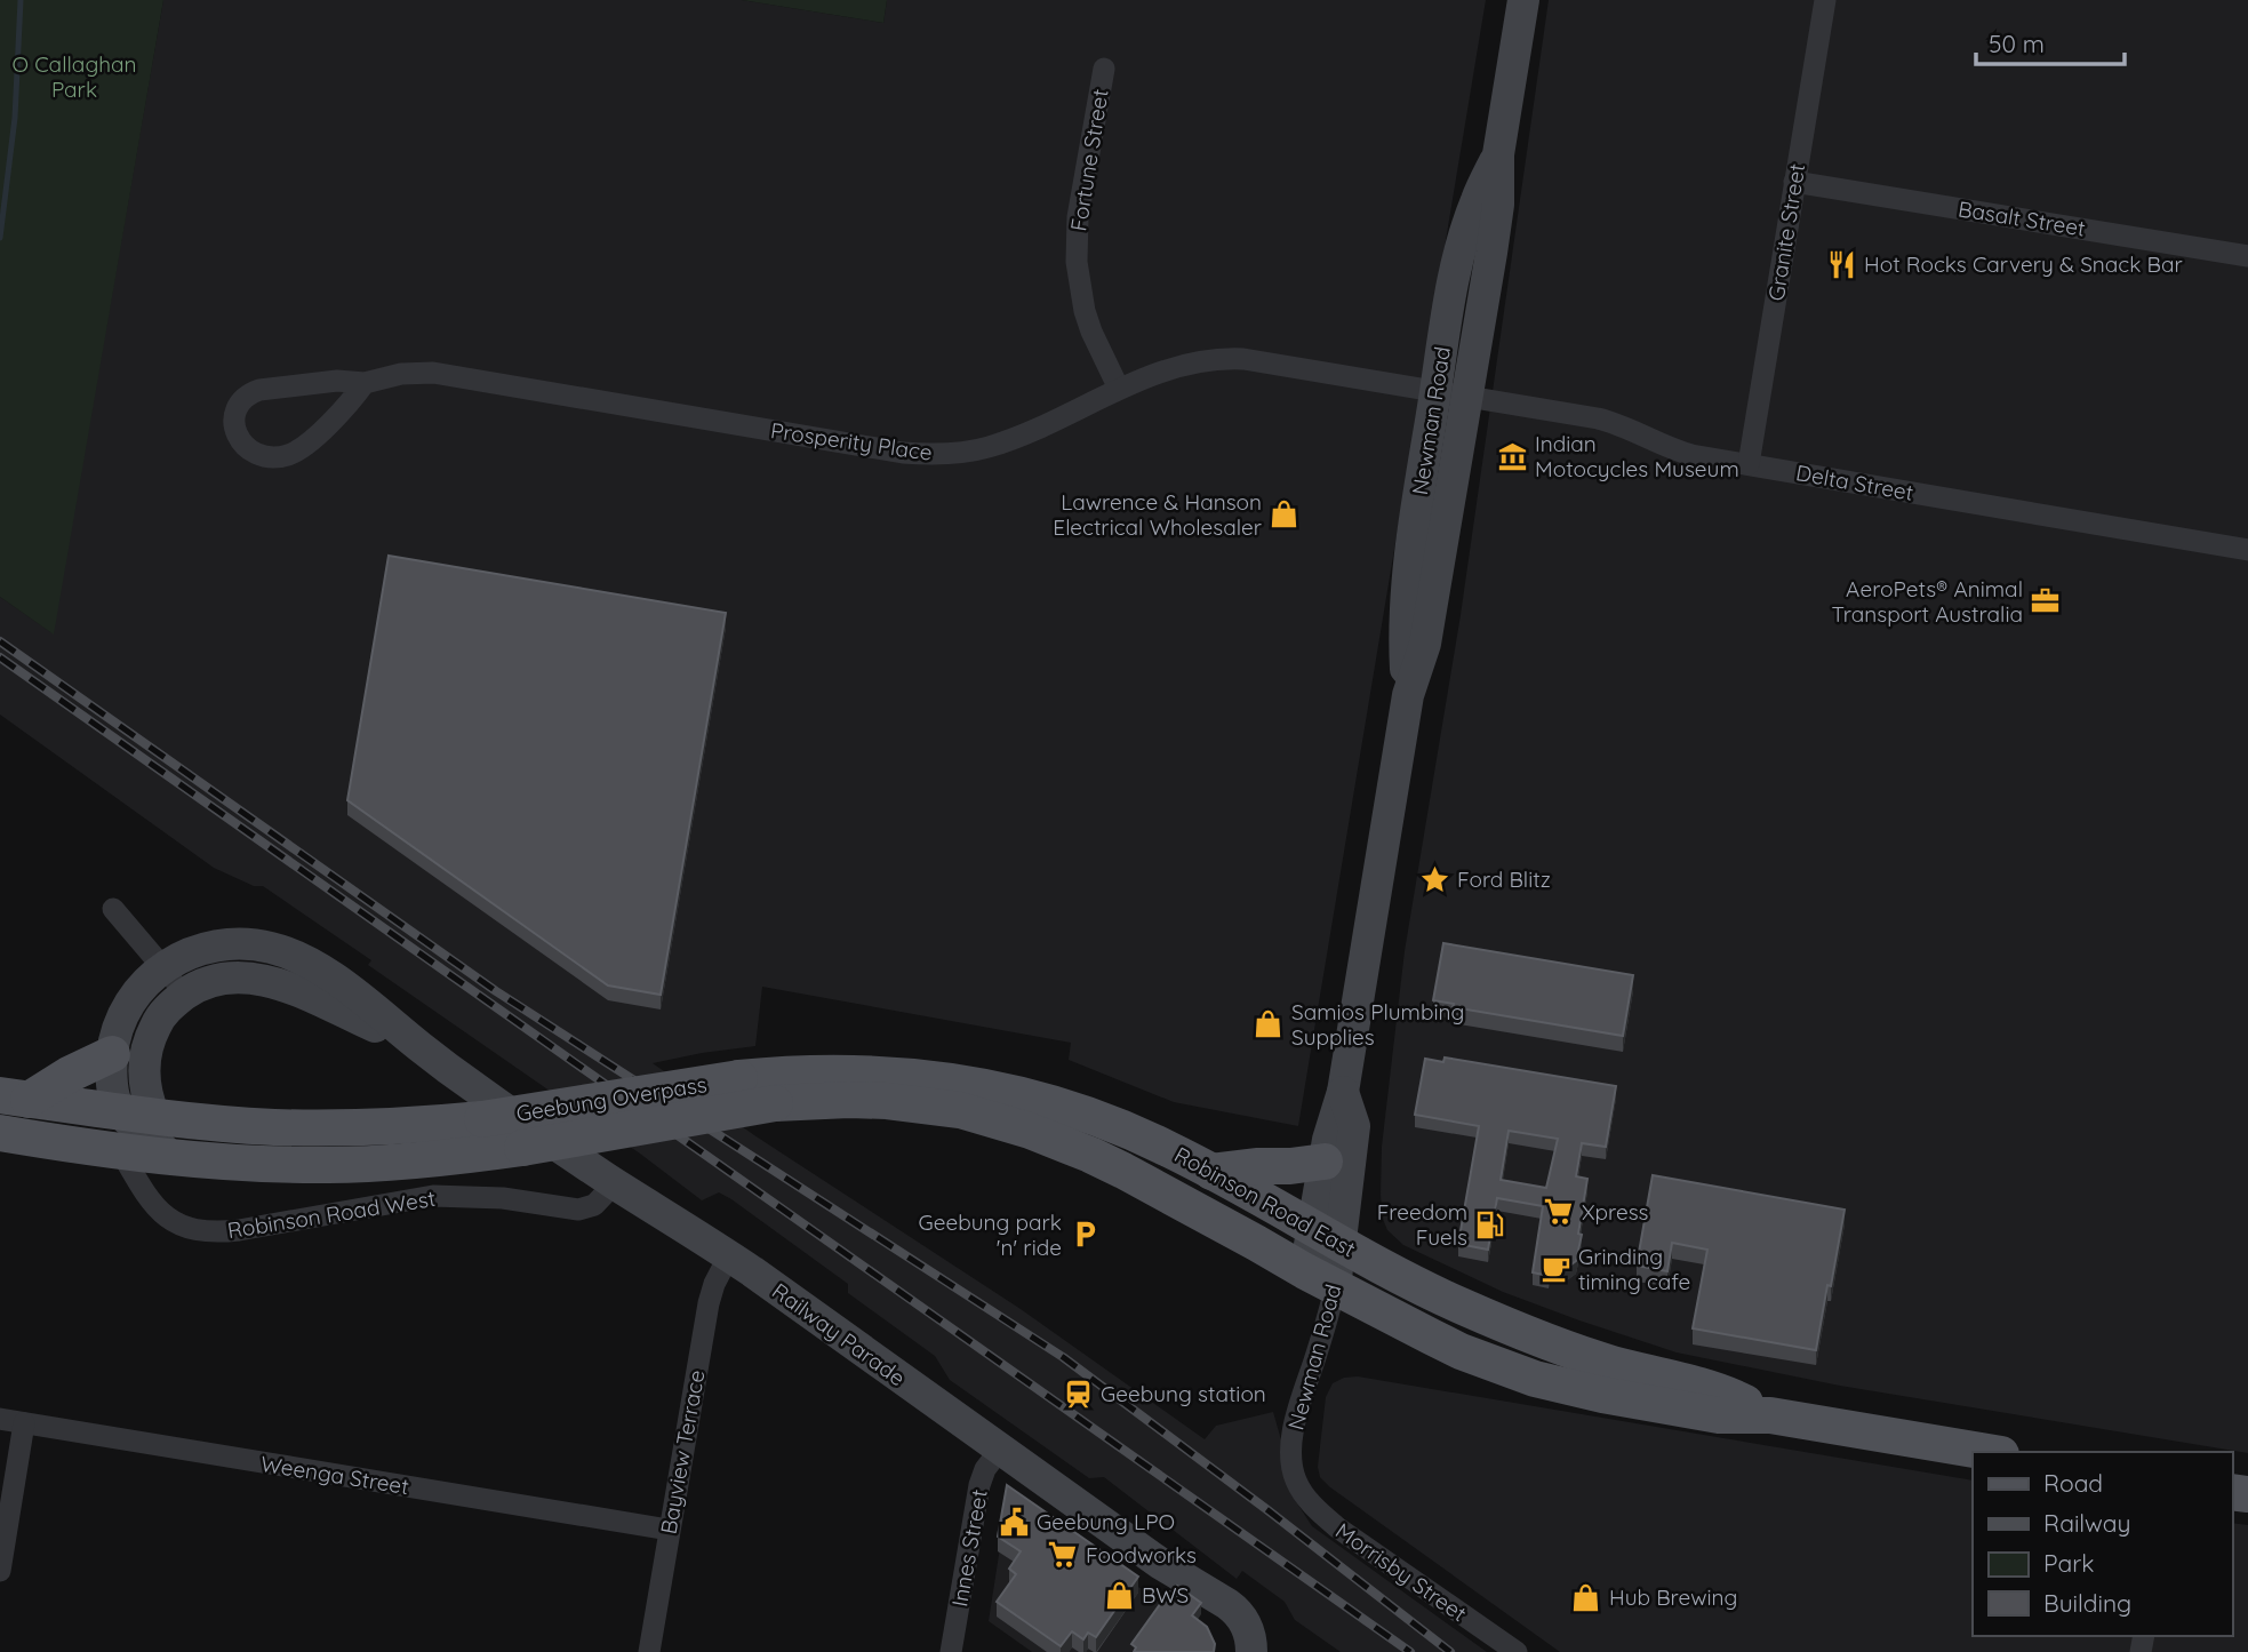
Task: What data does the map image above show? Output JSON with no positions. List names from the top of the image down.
{
  "streets": {
    "main road": [
      "Newman Road",
      "Geebung Overpass",
      "Robinson Road East",
      "Robinson Road West",
      "Railway Parade"
    ],
    "street": [
      "Fortune Street",
      "Basalt Street",
      "Granite Street",
      "Prosperity Place",
      "Delta Street",
      "Bayview Terrace",
      "Weenga Street",
      "Innes Street",
      "Morrisby Street"
    ]
  },
  "crossings": [
    ["Fortune Street", "Prosperity Place"],
    ["Basalt Street", "Granite Street"],
    ["Granite Street", "Delta Street"],
    ["Newman Road", "Prosperity Place"],
    ["Newman Road", "Delta Street"],
    ["Newman Road", "Robinson Road East"],
    ["Newman Road", "Morrisby Street"],
    ["Prosperity Place", "Delta Street"],
    ["Geebung Overpass", "Robinson Road East"],
    ["Geebung Overpass", "Robinson Road West"],
    ["Geebung Overpass", "Railway Parade"],
    ["Robinson Road West", "Railway Parade"],
    ["Railway Parade", "Bayview Terrace"],
    ["Railway Parade", "Innes Street"],
    ["Bayview Terrace", "Weenga Street"]
  ],
  "parks": ["O Callaghan Park"],
  "places": {
    "restaurant": ["Hot Rocks Carvery & Snack Bar"],
    "museum": ["Indian Motocycles Museum"],
    "shop": [
      "Lawrence & Hanson Electrical Wholesaler",
      "Samios Plumbing Supplies",
      "BWS",
      "Hub Brewing"
    ],
    "office": ["AeroPets® Animal Transport Australia"],
    "place": ["Ford Blitz"],
    "supermarket": ["Xpress", "Foodworks"],
    "fuel station": ["Freedom Fuels"],
    "parking": ["Geebung park 'n' ride"],
    "cafe": ["Grinding timing cafe"],
    "station": ["Geebung station"],
    "public building": ["Geebung LPO"]
  },
  "legend": [
    "Road",
    "Railway",
    "Park",
    "Building"
  ],
  "scale_bar": "50 m"
}
